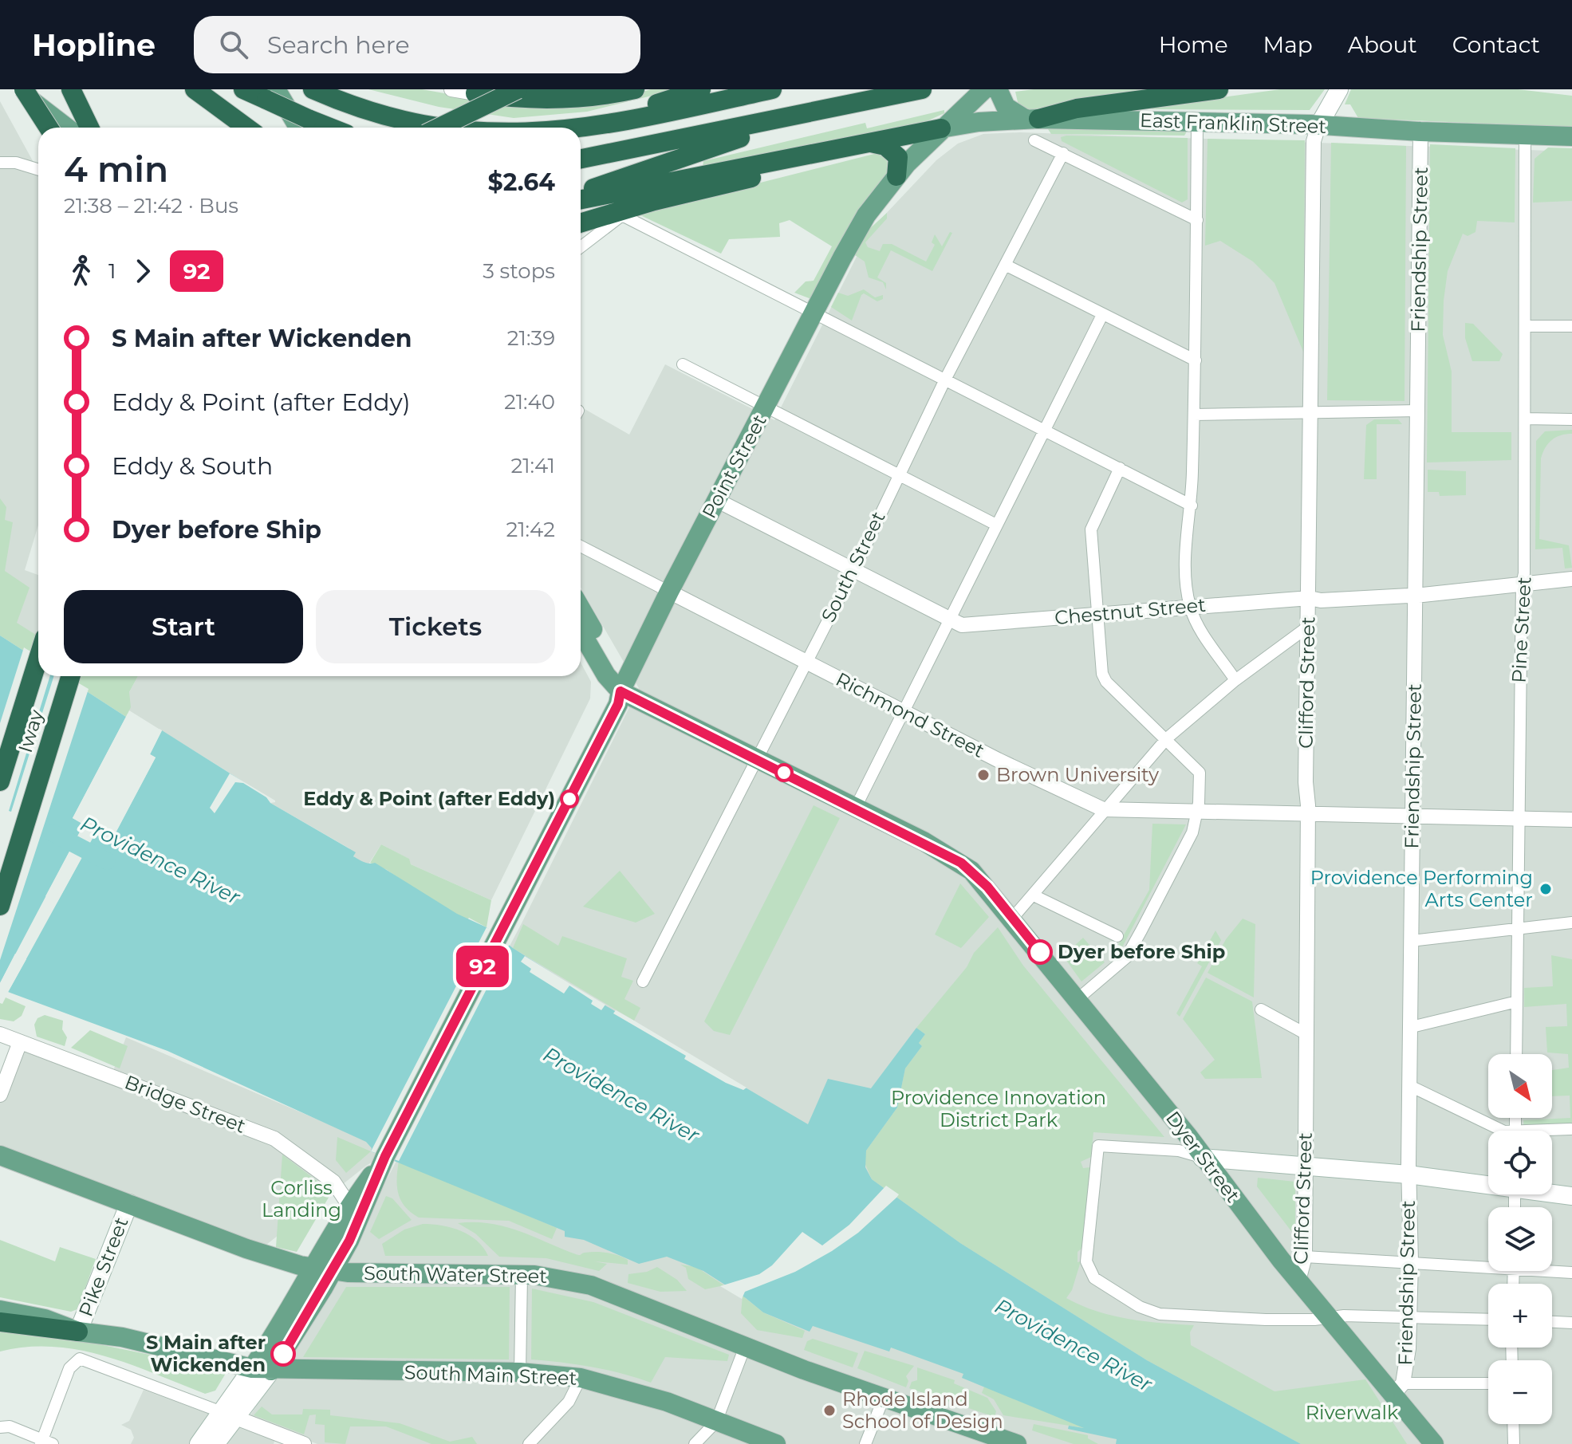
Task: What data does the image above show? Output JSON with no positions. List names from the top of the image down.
{
  "streets": {
    "highway": ["Iway"],
    "main road": [
      "East Franklin Street",
      "Point Street",
      "Clifford Street",
      "Dyer Street",
      "Pike Street",
      "South Water Street",
      "South Main Street"
    ],
    "street": [
      "Friendship Street",
      "South Street",
      "Chestnut Street",
      "Pine Street",
      "Richmond Street",
      "Bridge Street"
    ]
  },
  "crossings": [
    ["East Franklin Street", "Friendship Street"],
    ["East Franklin Street", "Point Street"],
    ["East Franklin Street", "Pine Street"],
    ["East Franklin Street", "Clifford Street"],
    ["Friendship Street", "Chestnut Street"],
    ["Friendship Street", "Richmond Street"],
    ["Friendship Street", "Dyer Street"],
    ["Point Street", "Chestnut Street"],
    ["Point Street", "Richmond Street"],
    ["Point Street", "Dyer Street"],
    ["South Street", "Chestnut Street"],
    ["South Street", "Richmond Street"],
    ["South Street", "Dyer Street"],
    ["Chestnut Street", "Pine Street"],
    ["Chestnut Street", "Clifford Street"],
    ["Pine Street", "Richmond Street"],
    ["Clifford Street", "Richmond Street"],
    ["Clifford Street", "Dyer Street"],
    ["Pike Street", "South Water Street"],
    ["Pike Street", "South Main Street"]
  ],
  "water": ["Providence River"],
  "parks": ["Providence Innovation District Park", "Corliss Landing", "Riverwalk"],
  "places": [
    "Brown University",
    "Eddy & Point (after Eddy)",
    "Providence Performing Arts Center",
    "Dyer before Ship",
    "S Main after Wickenden",
    "Rhode Island School of Design"
  ],
  "lines": ["bus line 92"],
  "north": "bottom right",
  "page": {
    "header": "Hopline",
    "search": "Search here",
    "nav": [
      "Home",
      "Map",
      "About",
      "Contact"
    ],
    "on_map": "92",
    "heading": ["4 min", "21:38 – 21:42 · Bus", "$2.64"],
    "legs": ["1", "92", "3 stops"],
    "list": [
      {
        "name": "S Main after Wickenden",
        "value": "21:39"
      },
      {
        "name": "Eddy & Point (after Eddy)",
        "value": "21:40"
      },
      {
        "name": "Eddy & South",
        "value": "21:41"
      },
      {
        "name": "Dyer before Ship",
        "value": "21:42"
      }
    ],
    "buttons": ["Start", "Tickets"],
    "map_buttons": ["+", "−"]
  }
}
